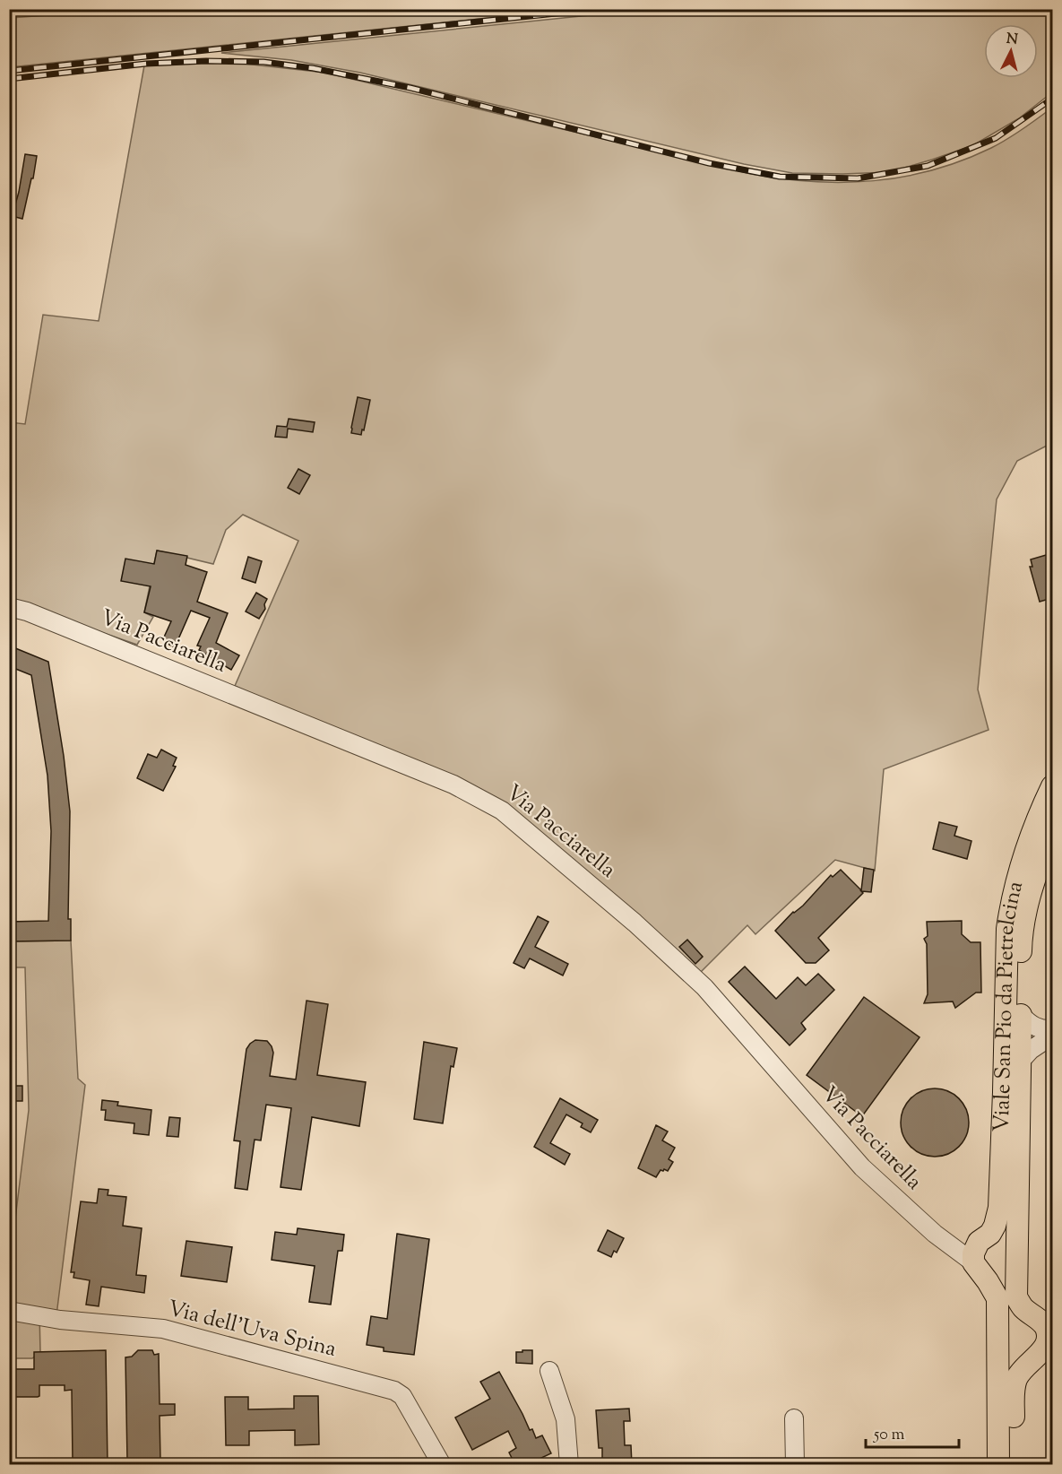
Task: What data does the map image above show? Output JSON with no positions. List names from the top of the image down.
{
  "streets": {
    "main road": ["Viale San Pio da Pietrelcina"],
    "street": ["Via Pacciarella", "Via dell'Uva Spina"]
  },
  "crossings": [
    ["Via Pacciarella", "Viale San Pio da Pietrelcina"]
  ],
  "scale_bar": "50 m",
  "north": "top"
}
